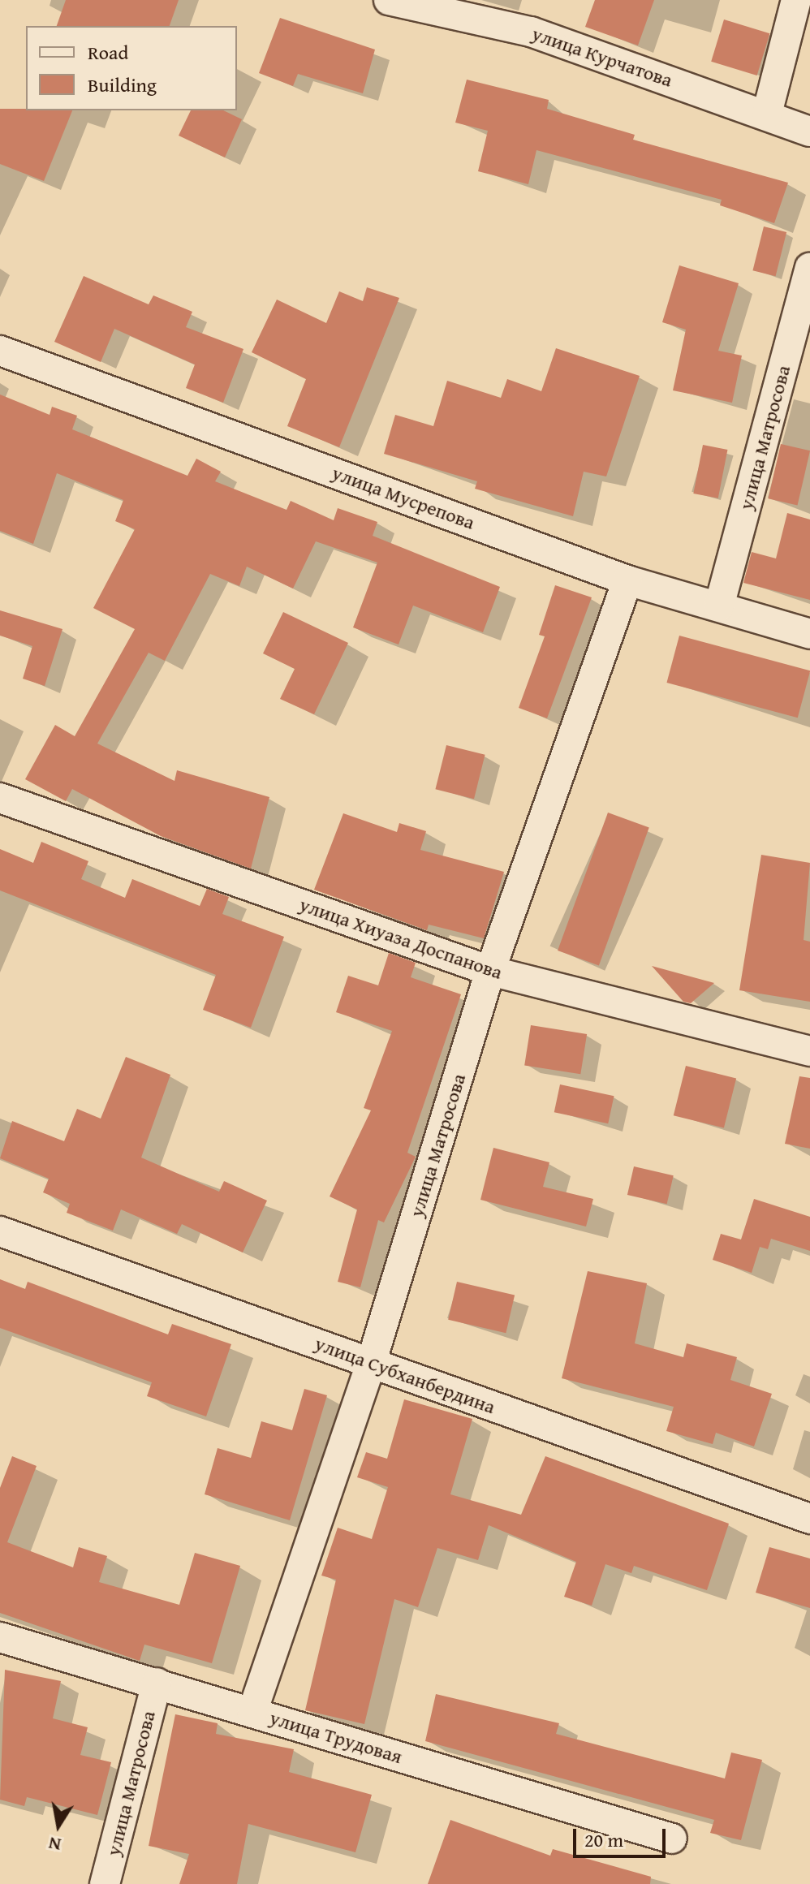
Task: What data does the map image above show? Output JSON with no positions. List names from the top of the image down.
{
  "streets": {
    "street": [
      "улица Курчатова",
      "улица Матросова",
      "улица Мусрепова",
      "улица Хиуаза Доспанова",
      "улица Субханбердина",
      "улица Трудовая"
    ]
  },
  "crossings": [
    ["улица Матросова", "улица Мусрепова"],
    ["улица Матросова", "улица Хиуаза Доспанова"],
    ["улица Матросова", "улица Субханбердина"],
    ["улица Матросова", "улица Трудовая"]
  ],
  "legend": ["Road", "Building"],
  "scale_bar": "20 m",
  "north": "bottom"
}
